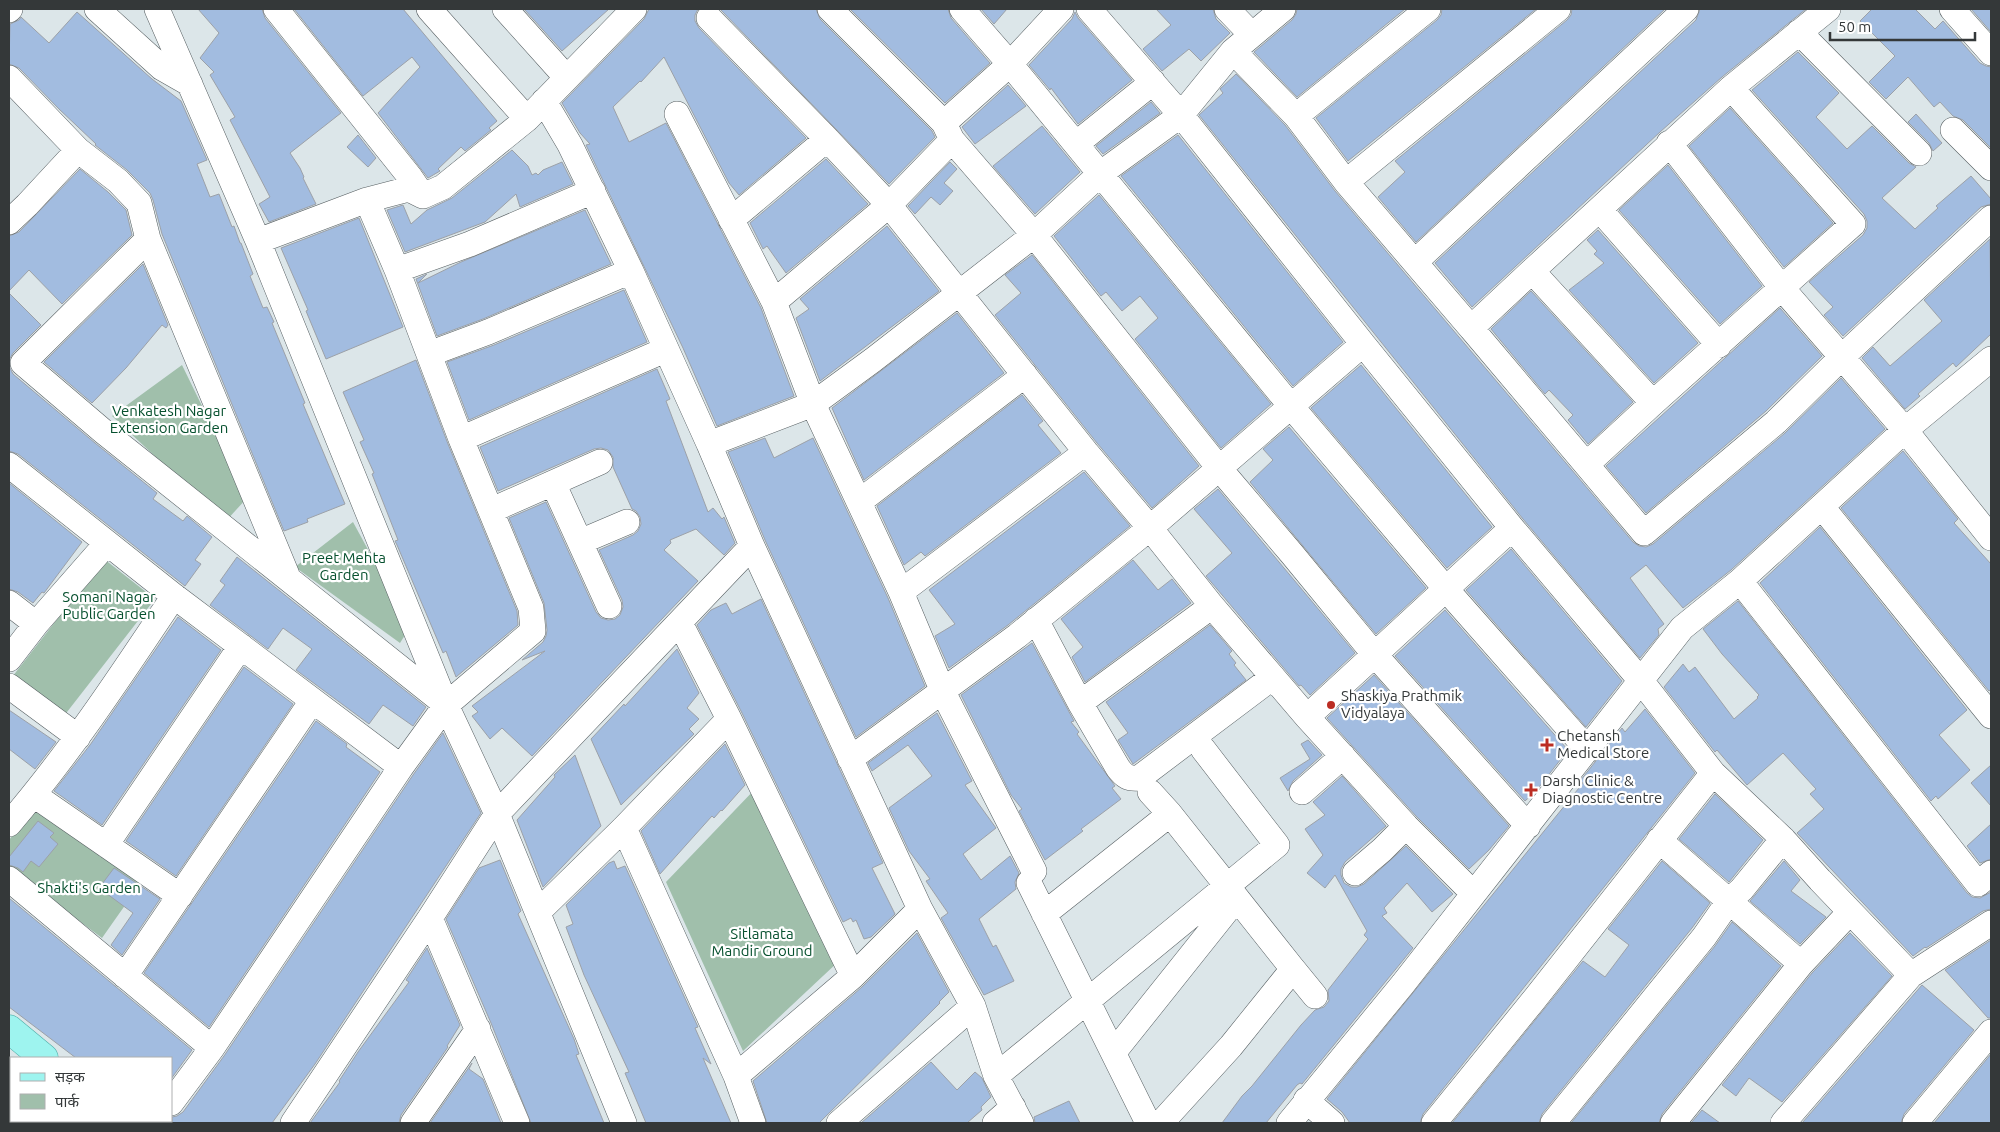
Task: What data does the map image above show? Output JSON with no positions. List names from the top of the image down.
{
  "parks": [
    "Venkatesh Nagar Extension Garden",
    "Preet Mehta Garden",
    "Somani Nagar Public Garden",
    "Shakti's Garden",
    "Sitlamata Mandir Ground"
  ],
  "places": {
    "other": ["Shaskiya Prathmik Vidyalaya"],
    "health": ["Chetansh Medical Store", "Darsh Clinic & Diagnostic Centre"]
  },
  "legend": ["सड़क", "पार्क"],
  "scale_bar": "50 m"
}
